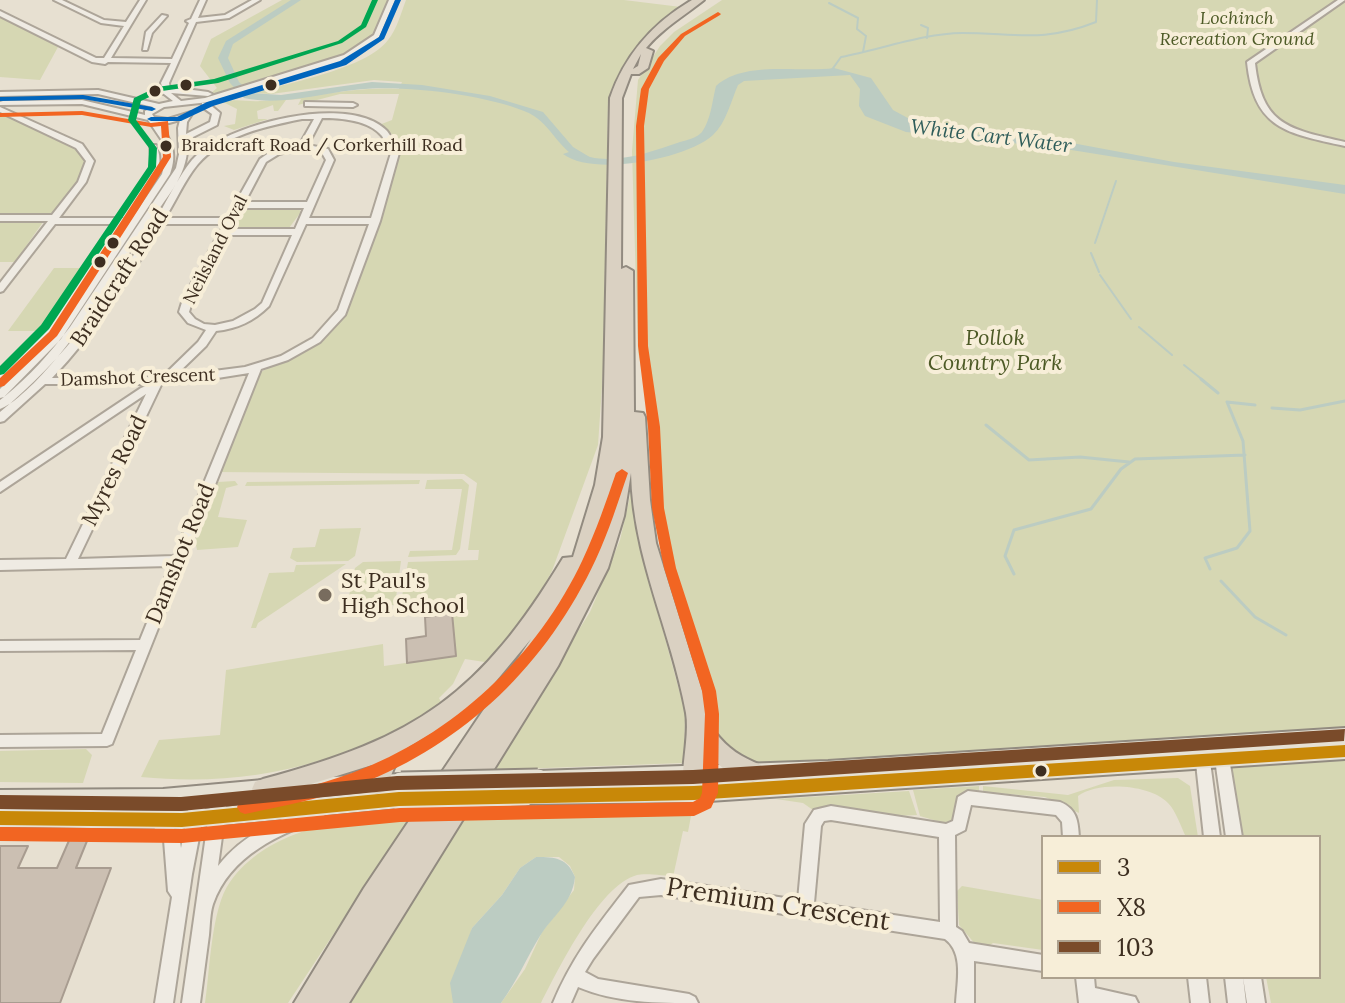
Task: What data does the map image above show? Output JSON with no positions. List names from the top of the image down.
{
  "streets": {
    "street": [
      "Neilsland Oval",
      "Braidcraft Road",
      "Damshot Crescent",
      "Myres Road",
      "Damshot Road",
      "Premium Crescent"
    ]
  },
  "crossings": [
    ["Braidcraft Road", "Damshot Crescent"],
    ["Damshot Crescent", "Myres Road"],
    ["Damshot Crescent", "Damshot Road"]
  ],
  "water": ["White Cart Water"],
  "parks": ["Lochinch Recreation Ground", "Pollok Country Park"],
  "places": ["Braidcraft Road / Corkerhill Road", "St Paul's High School"],
  "lines": ["transit line X8", "transit line 103", "transit line 3"],
  "legend": ["3", "X8", "103"]
}
